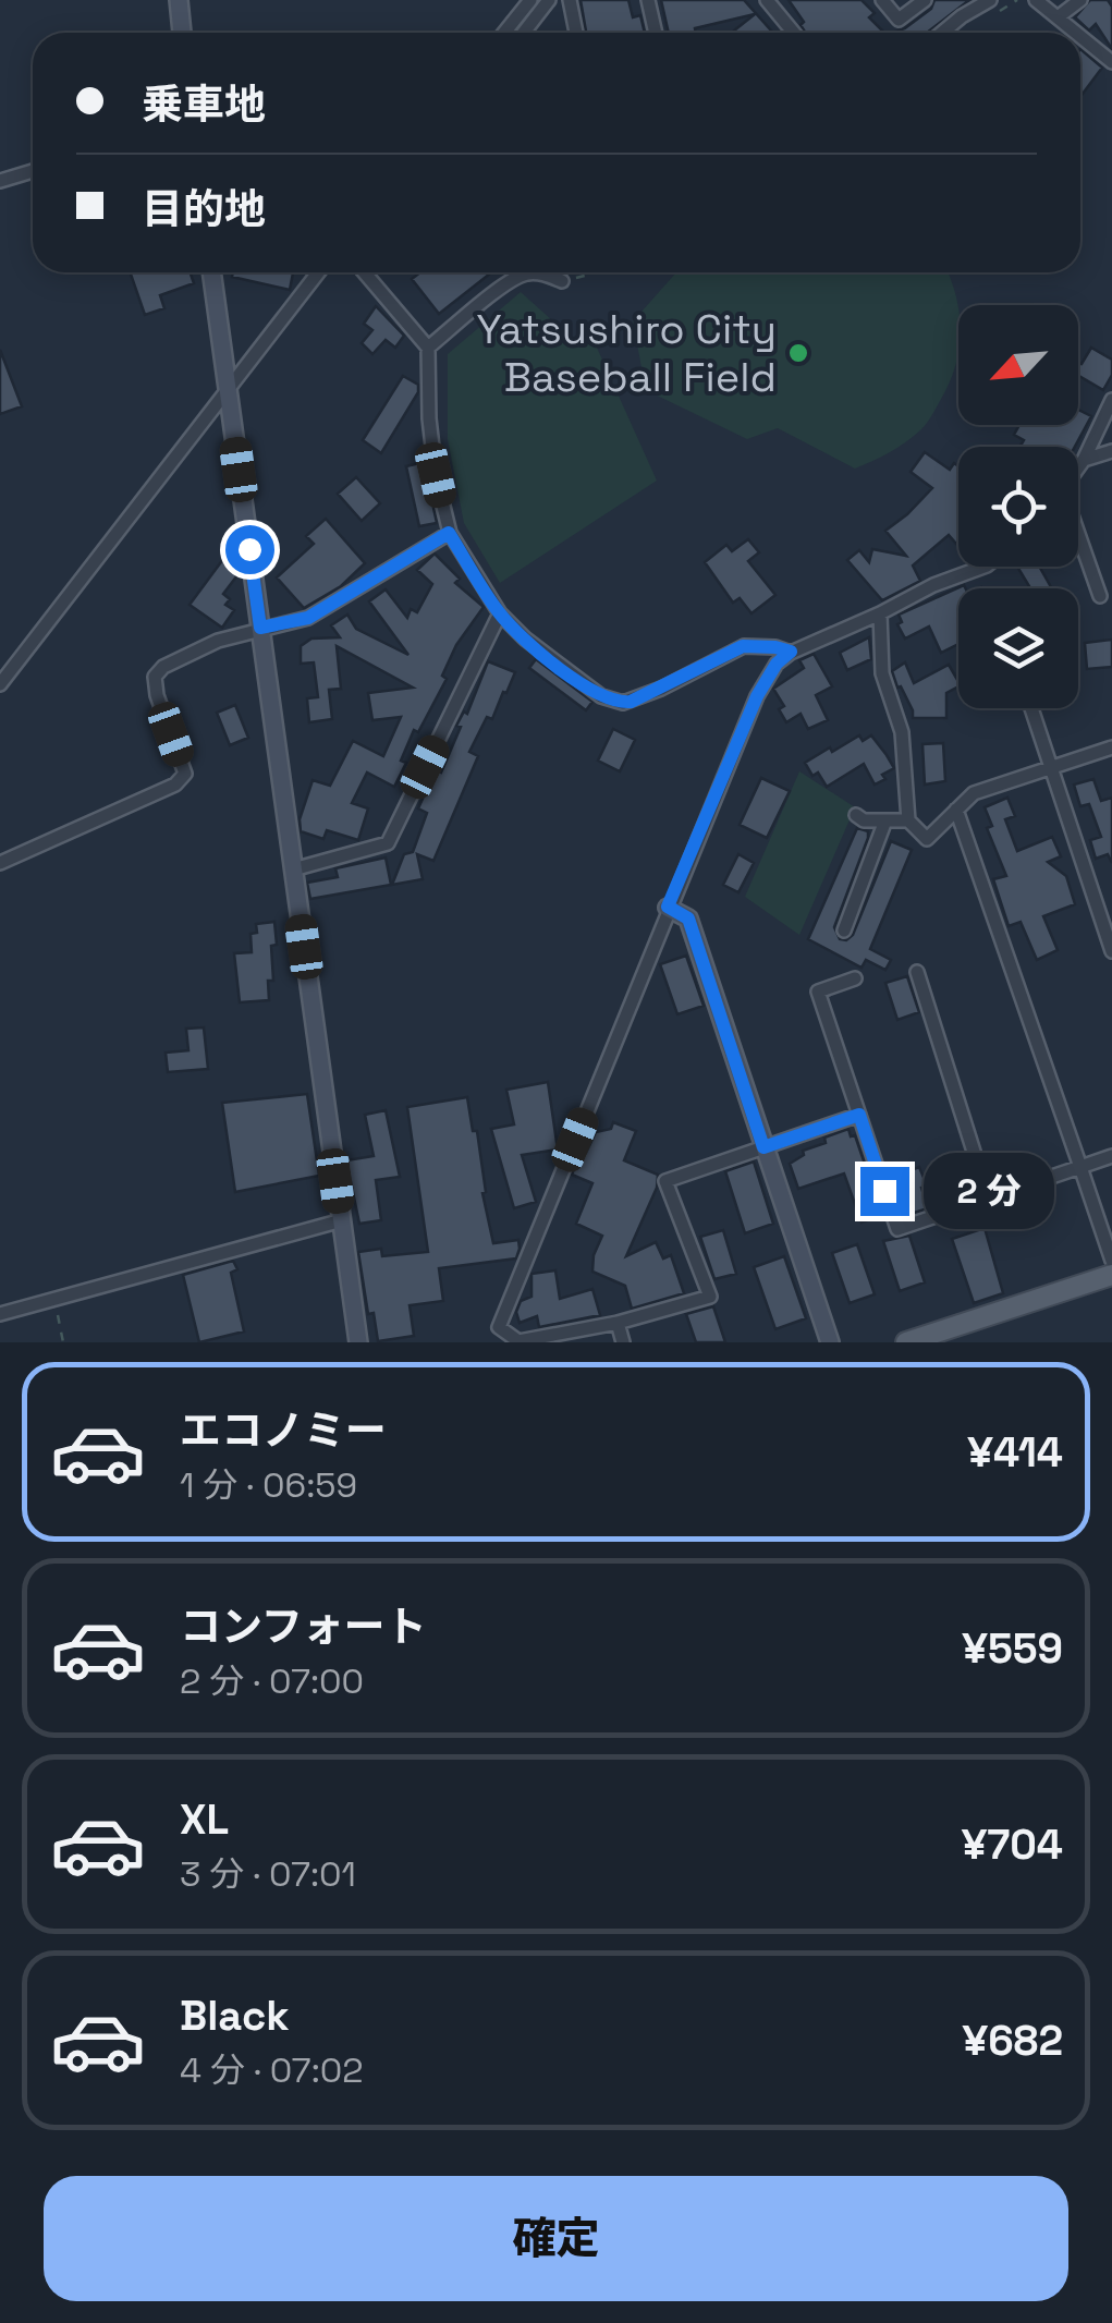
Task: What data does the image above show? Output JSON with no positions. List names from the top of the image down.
{
  "places": ["Yatsushiro City Baseball Field"],
  "north": "bottom left",
  "page": {
    "banner": ["乗車地", "目的地"],
    "bubble": "2 分",
    "list": [
      {
        "name": "エコノミー",
        "note": "1 分 · 06:59",
        "value": "¥414"
      },
      {
        "name": "コンフォート",
        "note": "2 分 · 07:00",
        "value": "¥559"
      },
      {
        "name": "XL",
        "note": "3 分 · 07:01",
        "value": "¥704"
      },
      {
        "name": "Black",
        "note": "4 分 · 07:02",
        "value": "¥682"
      }
    ],
    "buttons": "確定"
  }
}
